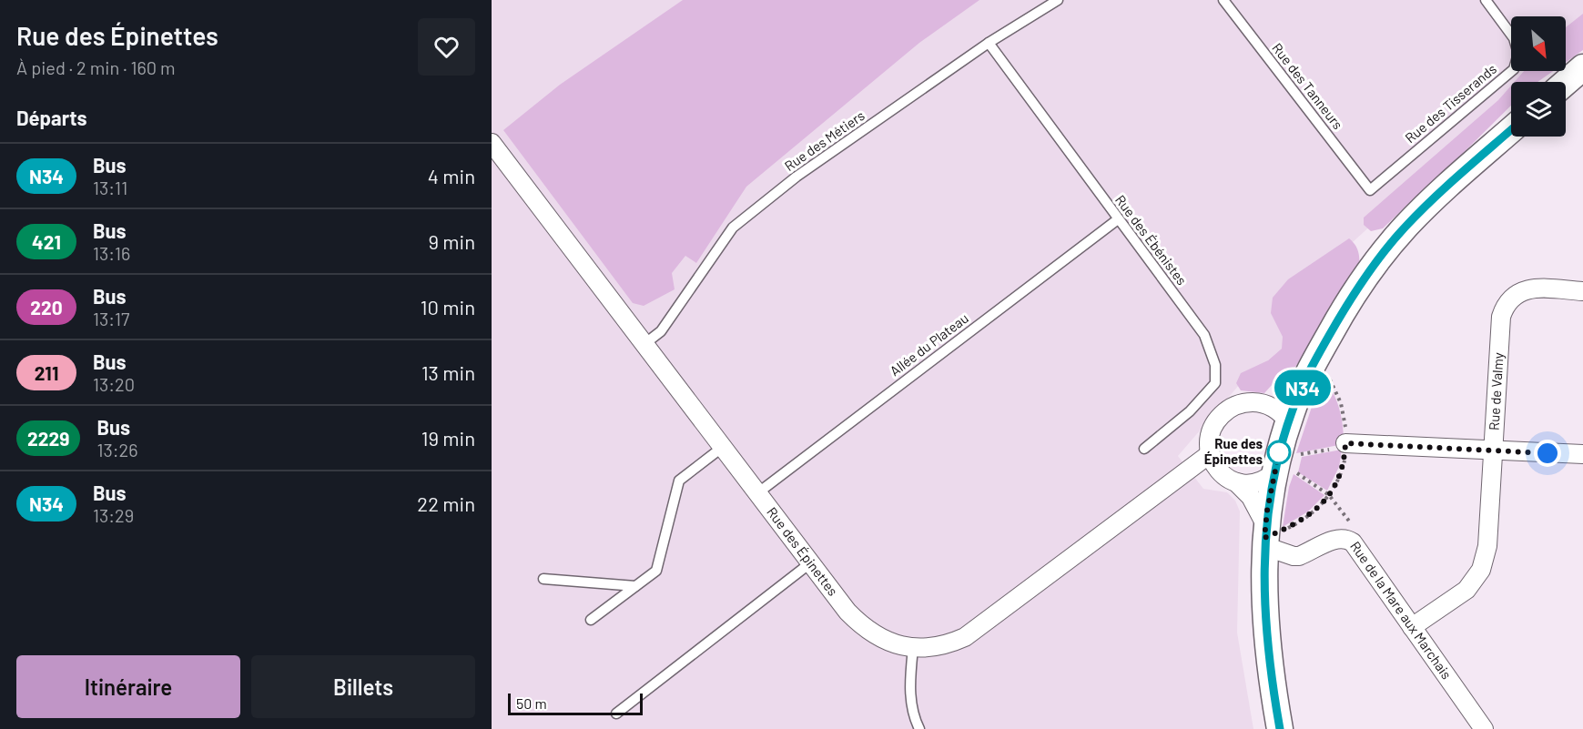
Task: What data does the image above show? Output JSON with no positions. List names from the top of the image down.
{
  "streets": {
    "street": ["Rue de Valmy", "Rue des Épinettes", "Rue de la Mare aux Marchais"],
    "lane": [
      "Rue des Tanneurs",
      "Rue des Tisserands",
      "Rue des Métiers",
      "Rue des Ébénistes",
      "Allée du Plateau"
    ]
  },
  "crossings": [
    ["Rue des Tanneurs", "Rue des Tisserands"],
    ["Rue des Métiers", "Rue des Ébénistes"],
    ["Rue des Métiers", "Rue des Épinettes"],
    ["Rue des Ébénistes", "Allée du Plateau"],
    ["Allée du Plateau", "Rue des Épinettes"],
    ["Rue de Valmy", "Rue de la Mare aux Marchais"]
  ],
  "places": ["Rue des Épinettes"],
  "lines": ["bus line N34"],
  "scale_bar": "50 m",
  "north": "bottom right",
  "page": {
    "heading": [
      ["Rue des Épinettes", "À pied · 2 min · 160 m"],
      "Départs"
    ],
    "on_map": "N34",
    "list": [
      {
        "mark": "N34",
        "name": "Bus",
        "note": "13:11",
        "value": "4 min"
      },
      {
        "mark": "421",
        "name": "Bus",
        "note": "13:16",
        "value": "9 min"
      },
      {
        "mark": "220",
        "name": "Bus",
        "note": "13:17",
        "value": "10 min"
      },
      {
        "mark": "211",
        "name": "Bus",
        "note": "13:20",
        "value": "13 min"
      },
      {
        "mark": "2229",
        "name": "Bus",
        "note": "13:26",
        "value": "19 min"
      },
      {
        "mark": "N34",
        "name": "Bus",
        "note": "13:29",
        "value": "22 min"
      }
    ],
    "buttons": ["Itinéraire", "Billets"],
    "scale": "50 m"
  }
}
